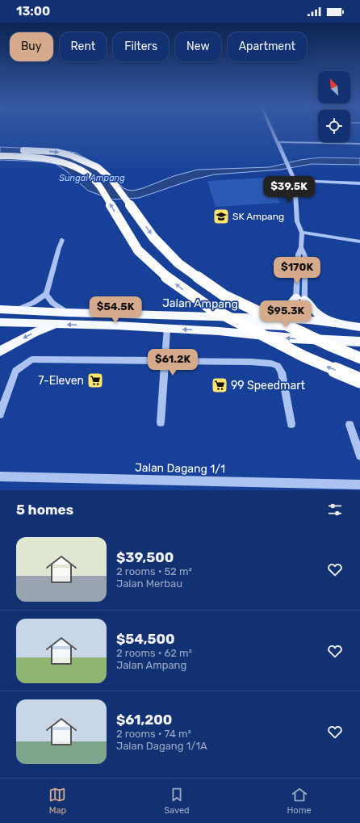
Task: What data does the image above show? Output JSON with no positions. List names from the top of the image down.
{
  "streets": {
    "main road": ["Jalan Ampang"],
    "street": ["Jalan Dagang 1/1"]
  },
  "water": ["Sungai Ampang"],
  "places": {
    "school or university": ["SK Ampang"],
    "supermarket": ["7-Eleven", "99 Speedmart"]
  },
  "north": "top left",
  "page": {
    "status": "13:00",
    "chip": [
      "Buy",
      "Rent",
      "Filters",
      "New",
      "Apartment"
    ],
    "price": [
      "$39.5K",
      "$170K",
      "$54.5K",
      "$95.3K",
      "$61.2K"
    ],
    "heading": "5 homes",
    "list": [
      {
        "name": "$39,500",
        "note": "2 rooms · 52 m² · Jalan Merbau"
      },
      {
        "name": "$54,500",
        "note": "2 rooms · 62 m² · Jalan Ampang"
      },
      {
        "name": "$61,200",
        "note": "2 rooms · 74 m² · Jalan Dagang 1/1A"
      }
    ],
    "tabs": ["Map", "Saved", "Home"]
  }
}
